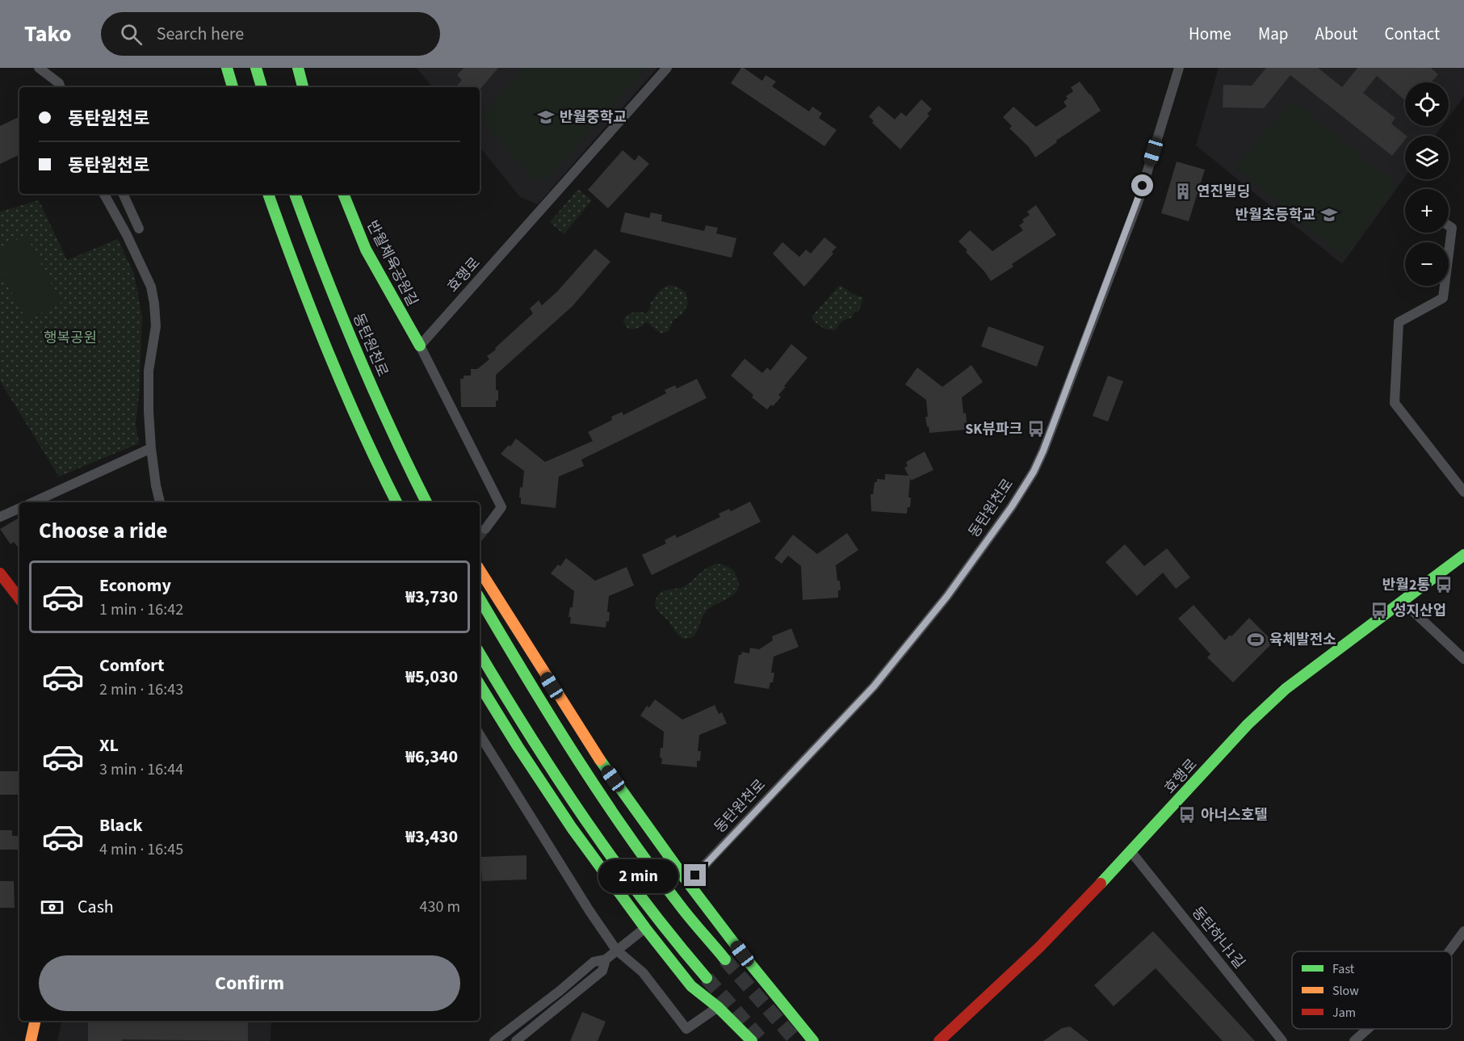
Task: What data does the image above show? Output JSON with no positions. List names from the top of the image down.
{
  "streets": {
    "main road": ["반월체육공원길", "효행로", "동탄원천로"],
    "street": ["동탄하나1길"]
  },
  "crossings": [
    ["반월체육공원길", "효행로"],
    ["효행로", "동탄하나1길"]
  ],
  "parks": ["행복공원"],
  "places": {
    "school or university": ["반월중학교", "반월초등학교"],
    "building": ["연진빌딩"],
    "bus stop": [
      "SK뷰파크",
      "반월2통",
      "성지산업",
      "아너스호텔"
    ],
    "sports": ["육체발전소"]
  },
  "legend": ["Fast", "Slow", "Jam"],
  "page": {
    "header": "Tako",
    "search": "Search here",
    "nav": [
      "Home",
      "Map",
      "About",
      "Contact"
    ],
    "map_buttons": ["+", "−"],
    "banner": ["동탄원천로", "동탄원천로"],
    "heading": "Choose a ride",
    "list": [
      {
        "name": "Economy",
        "note": "1 min · 16:42",
        "value": "₩3,730"
      },
      {
        "name": "Comfort",
        "note": "2 min · 16:43",
        "value": "₩5,030"
      },
      {
        "name": "XL",
        "note": "3 min · 16:44",
        "value": "₩6,340"
      },
      {
        "name": "Black",
        "note": "4 min · 16:45",
        "value": "₩3,430"
      }
    ],
    "bubble": "2 min",
    "pay": ["Cash", "430 m"],
    "buttons": "Confirm"
  }
}
